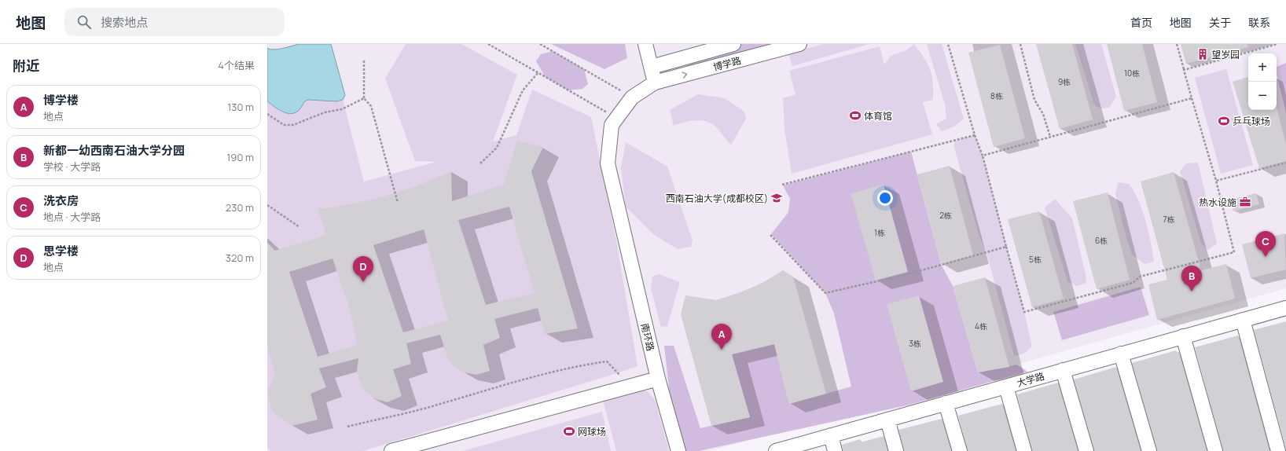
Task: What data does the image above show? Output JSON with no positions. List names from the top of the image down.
{
  "streets": {
    "street": ["博学路", "南环路", "大学路"]
  },
  "crossings": [
    ["博学路", "南环路"]
  ],
  "places": {
    "building": ["望岁园"],
    "sports": ["体育馆", "乒乓球场", "网球场"],
    "school or university": ["西南石油大学(成都校区)"],
    "office": ["热水设施"]
  },
  "house_numbers": [
    "10栋",
    "9栋",
    "8栋",
    "2栋",
    "7栋",
    "1栋",
    "6栋",
    "5栋",
    "4栋",
    "3栋"
  ],
  "page": {
    "header": "地图",
    "search": "搜索地点",
    "nav": [
      "首页",
      "地图",
      "关于",
      "联系"
    ],
    "heading": ["附近", "4个结果"],
    "map_buttons": ["+", "−"],
    "list": [
      {
        "mark": "A",
        "name": "博学楼",
        "note": "地点",
        "value": "130 m"
      },
      {
        "mark": "B",
        "name": "新都一幼西南石油大学分园",
        "note": "学校 · 大学路",
        "value": "190 m"
      },
      {
        "mark": "C",
        "name": "洗衣房",
        "note": "地点 · 大学路",
        "value": "230 m"
      },
      {
        "mark": "D",
        "name": "思学楼",
        "note": "地点",
        "value": "320 m"
      }
    ],
    "pins": [
      "C",
      "D",
      "B",
      "A"
    ]
  }
}
